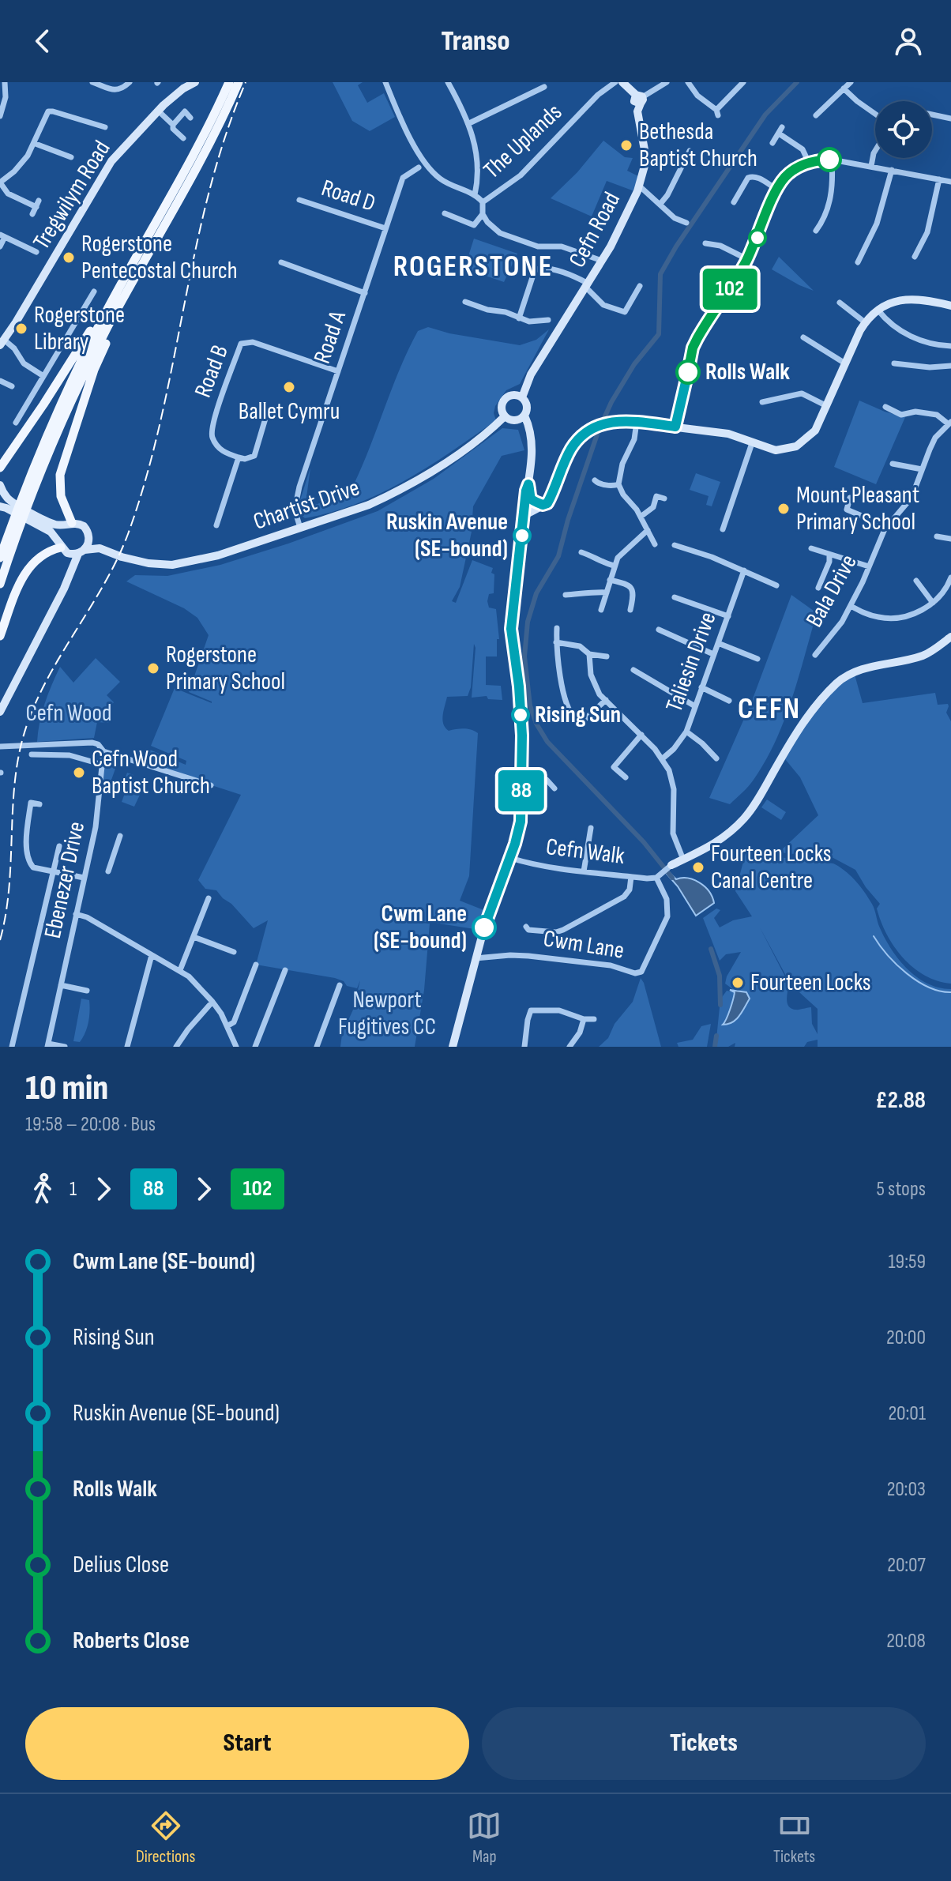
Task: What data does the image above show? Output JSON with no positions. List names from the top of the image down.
{
  "streets": {
    "main road": ["Tregwilym Road", "Cefn Road", "Chartist Drive"],
    "street": [
      "The Uplands",
      "Road D",
      "Road A",
      "Road B",
      "Bala Drive",
      "Taliesin Drive",
      "Cefn Walk",
      "Ebenezer Drive",
      "Cwm Lane"
    ]
  },
  "crossings": [
    ["Road D", "Road A"],
    ["Cefn Road", "Chartist Drive"],
    ["Road A", "Road B"],
    ["Road A", "Chartist Drive"],
    ["Cefn Walk", "Cwm Lane"]
  ],
  "districts": ["ROGERSTONE", "CEFN"],
  "parks": ["Cefn Wood", "Newport Fugitives CC"],
  "places": [
    "Bethesda Baptist Church",
    "Rogerstone Pentecostal Church",
    "Rogerstone Library",
    "Rolls Walk",
    "Ballet Cymru",
    "Mount Pleasant Primary School",
    "Ruskin Avenue (SE-bound)",
    "Rogerstone Primary School",
    "Rising Sun",
    "Cefn Wood Baptist Church",
    "Fourteen Locks Canal Centre",
    "Cwm Lane (SE-bound)",
    "Fourteen Locks"
  ],
  "lines": ["bus line 102", "bus line 88"],
  "page": {
    "header": "Transo",
    "on_map": ["88", "102"],
    "heading": ["10 min", "19:58 – 20:08 · Bus", "£2.88"],
    "legs": [
      "1",
      "88",
      "102",
      "5 stops"
    ],
    "list": [
      {
        "name": "Cwm Lane (SE-bound)",
        "value": "19:59"
      },
      {
        "name": "Rising Sun",
        "value": "20:00"
      },
      {
        "name": "Ruskin Avenue (SE-bound)",
        "value": "20:01"
      },
      {
        "name": "Rolls Walk",
        "value": "20:03"
      },
      {
        "name": "Delius Close",
        "value": "20:07"
      },
      {
        "name": "Roberts Close",
        "value": "20:08"
      }
    ],
    "buttons": ["Start", "Tickets"],
    "tabs": ["Directions", "Map", "Tickets"]
  }
}
